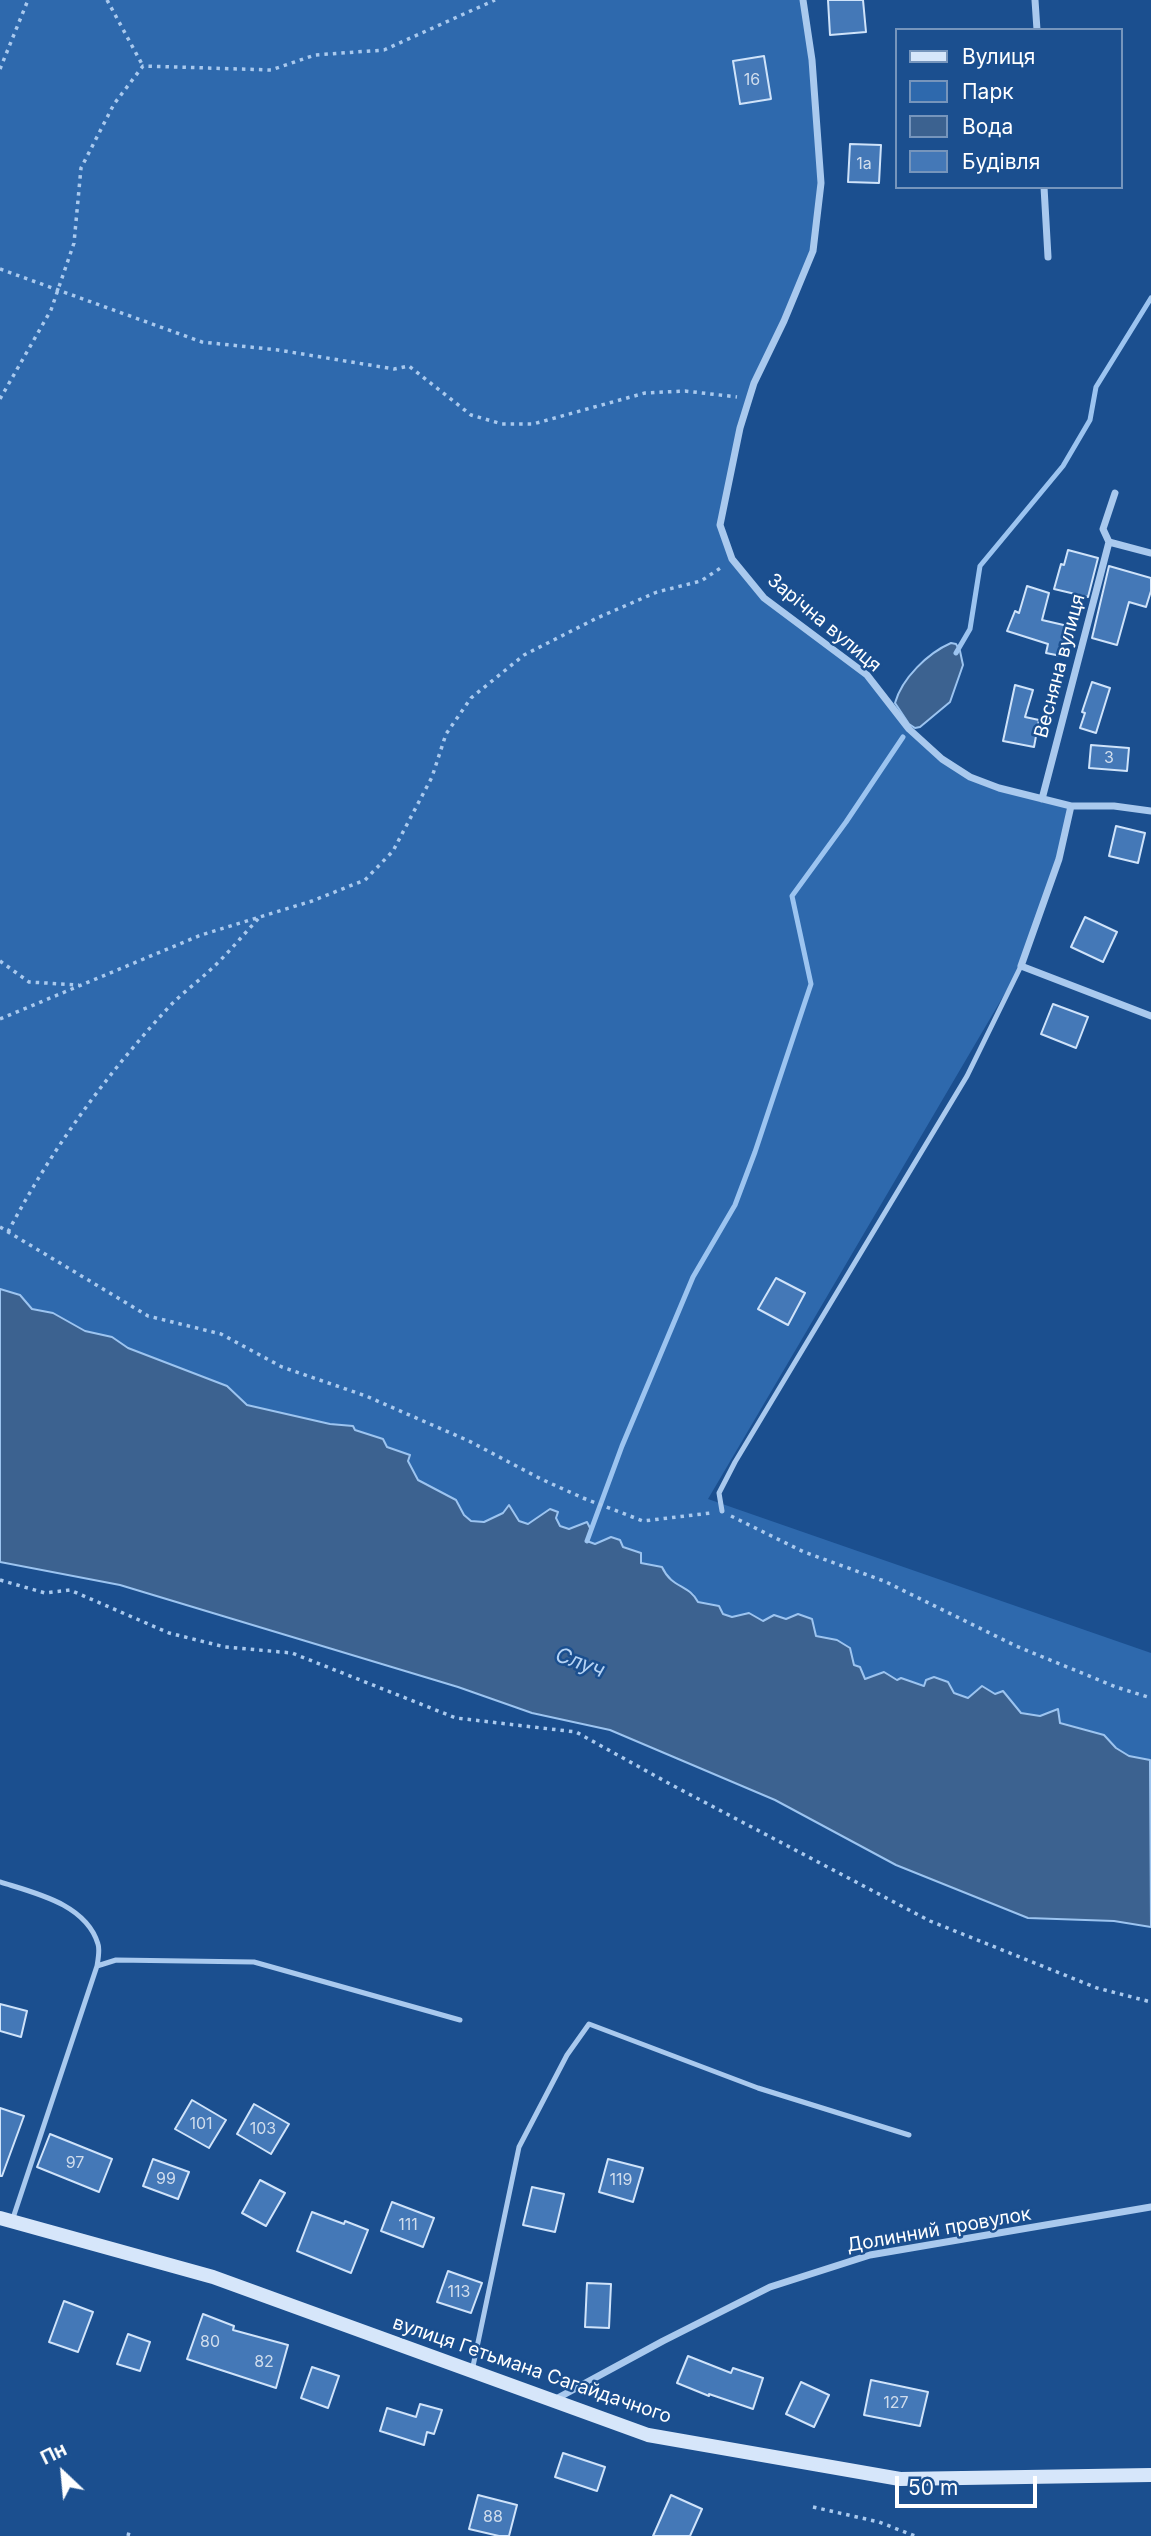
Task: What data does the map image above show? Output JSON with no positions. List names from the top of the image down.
{
  "streets": {
    "main road": ["вулиця Гетьмана Сагайдачного"],
    "street": ["Зарічна вулиця", "Весняна вулиця", "Долинний провулок"]
  },
  "crossings": [
    ["Зарічна вулиця", "Весняна вулиця"],
    ["Долинний провулок", "вулиця Гетьмана Сагайдачного"]
  ],
  "water": ["Случ"],
  "house_numbers": [
    "16",
    "1а",
    "3",
    "101",
    "103",
    "97",
    "99",
    "119",
    "111",
    "113",
    "80",
    "82",
    "127",
    "88"
  ],
  "legend": [
    "Вулиця",
    "Парк",
    "Вода",
    "Будівля"
  ],
  "scale_bar": "50 m",
  "north": "top left"
}
